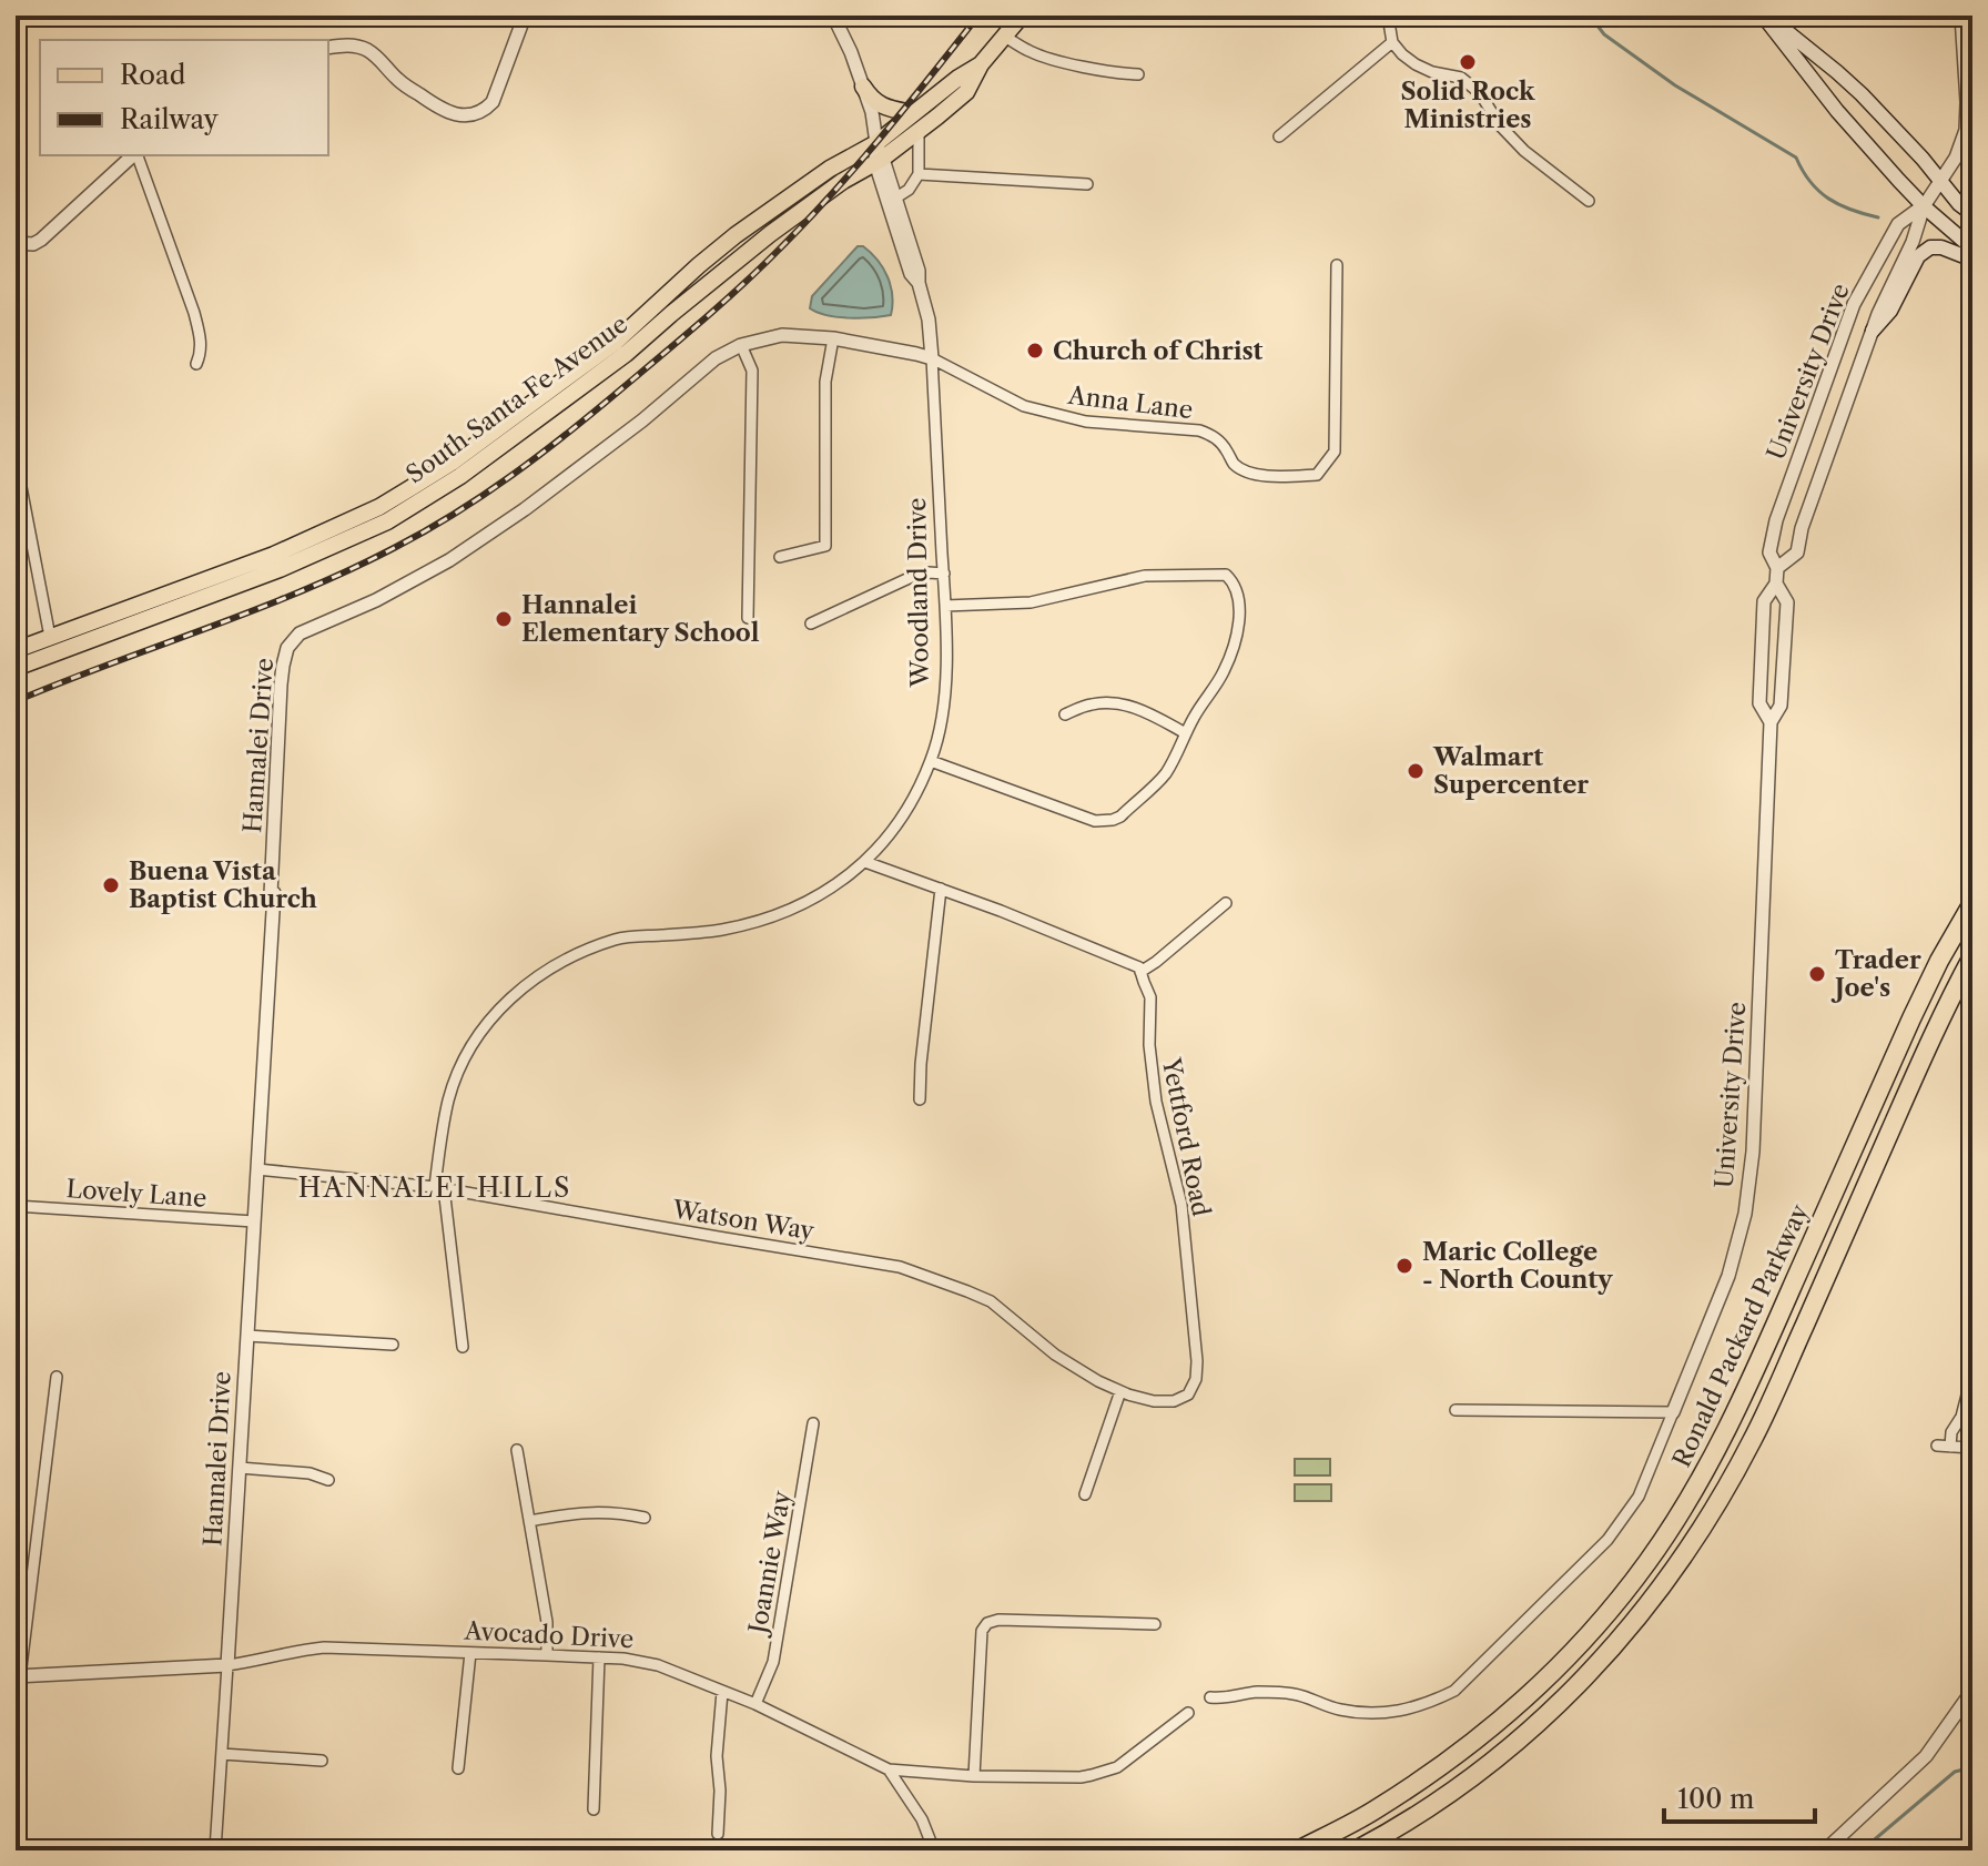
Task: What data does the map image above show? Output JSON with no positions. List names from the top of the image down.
{
  "streets": {
    "highway": ["Ronald Packard Parkway"],
    "main road": ["South Santa Fe Avenue"],
    "street": [
      "University Drive",
      "Anna Lane",
      "Woodland Drive",
      "Hannalei Drive",
      "Yettford Road",
      "Lovely Lane",
      "Watson Way",
      "Joannie Way",
      "Avocado Drive"
    ]
  },
  "crossings": [
    ["South Santa Fe Avenue", "Woodland Drive"],
    ["Anna Lane", "Woodland Drive"],
    ["Anna Lane", "Hannalei Drive"],
    ["Woodland Drive", "Hannalei Drive"],
    ["Woodland Drive", "Watson Way"],
    ["Hannalei Drive", "Lovely Lane"],
    ["Hannalei Drive", "Watson Way"],
    ["Hannalei Drive", "Avocado Drive"],
    ["Yettford Road", "Watson Way"],
    ["Joannie Way", "Avocado Drive"]
  ],
  "districts": ["HANNALEI HILLS"],
  "places": [
    "Solid Rock Ministries",
    "Church of Christ",
    "Hannalei Elementary School",
    "Walmart Supercenter",
    "Buena Vista Baptist Church",
    "Trader Joe's",
    "Maric College - North County"
  ],
  "legend": ["Road", "Railway"],
  "scale_bar": "100 m"
}
